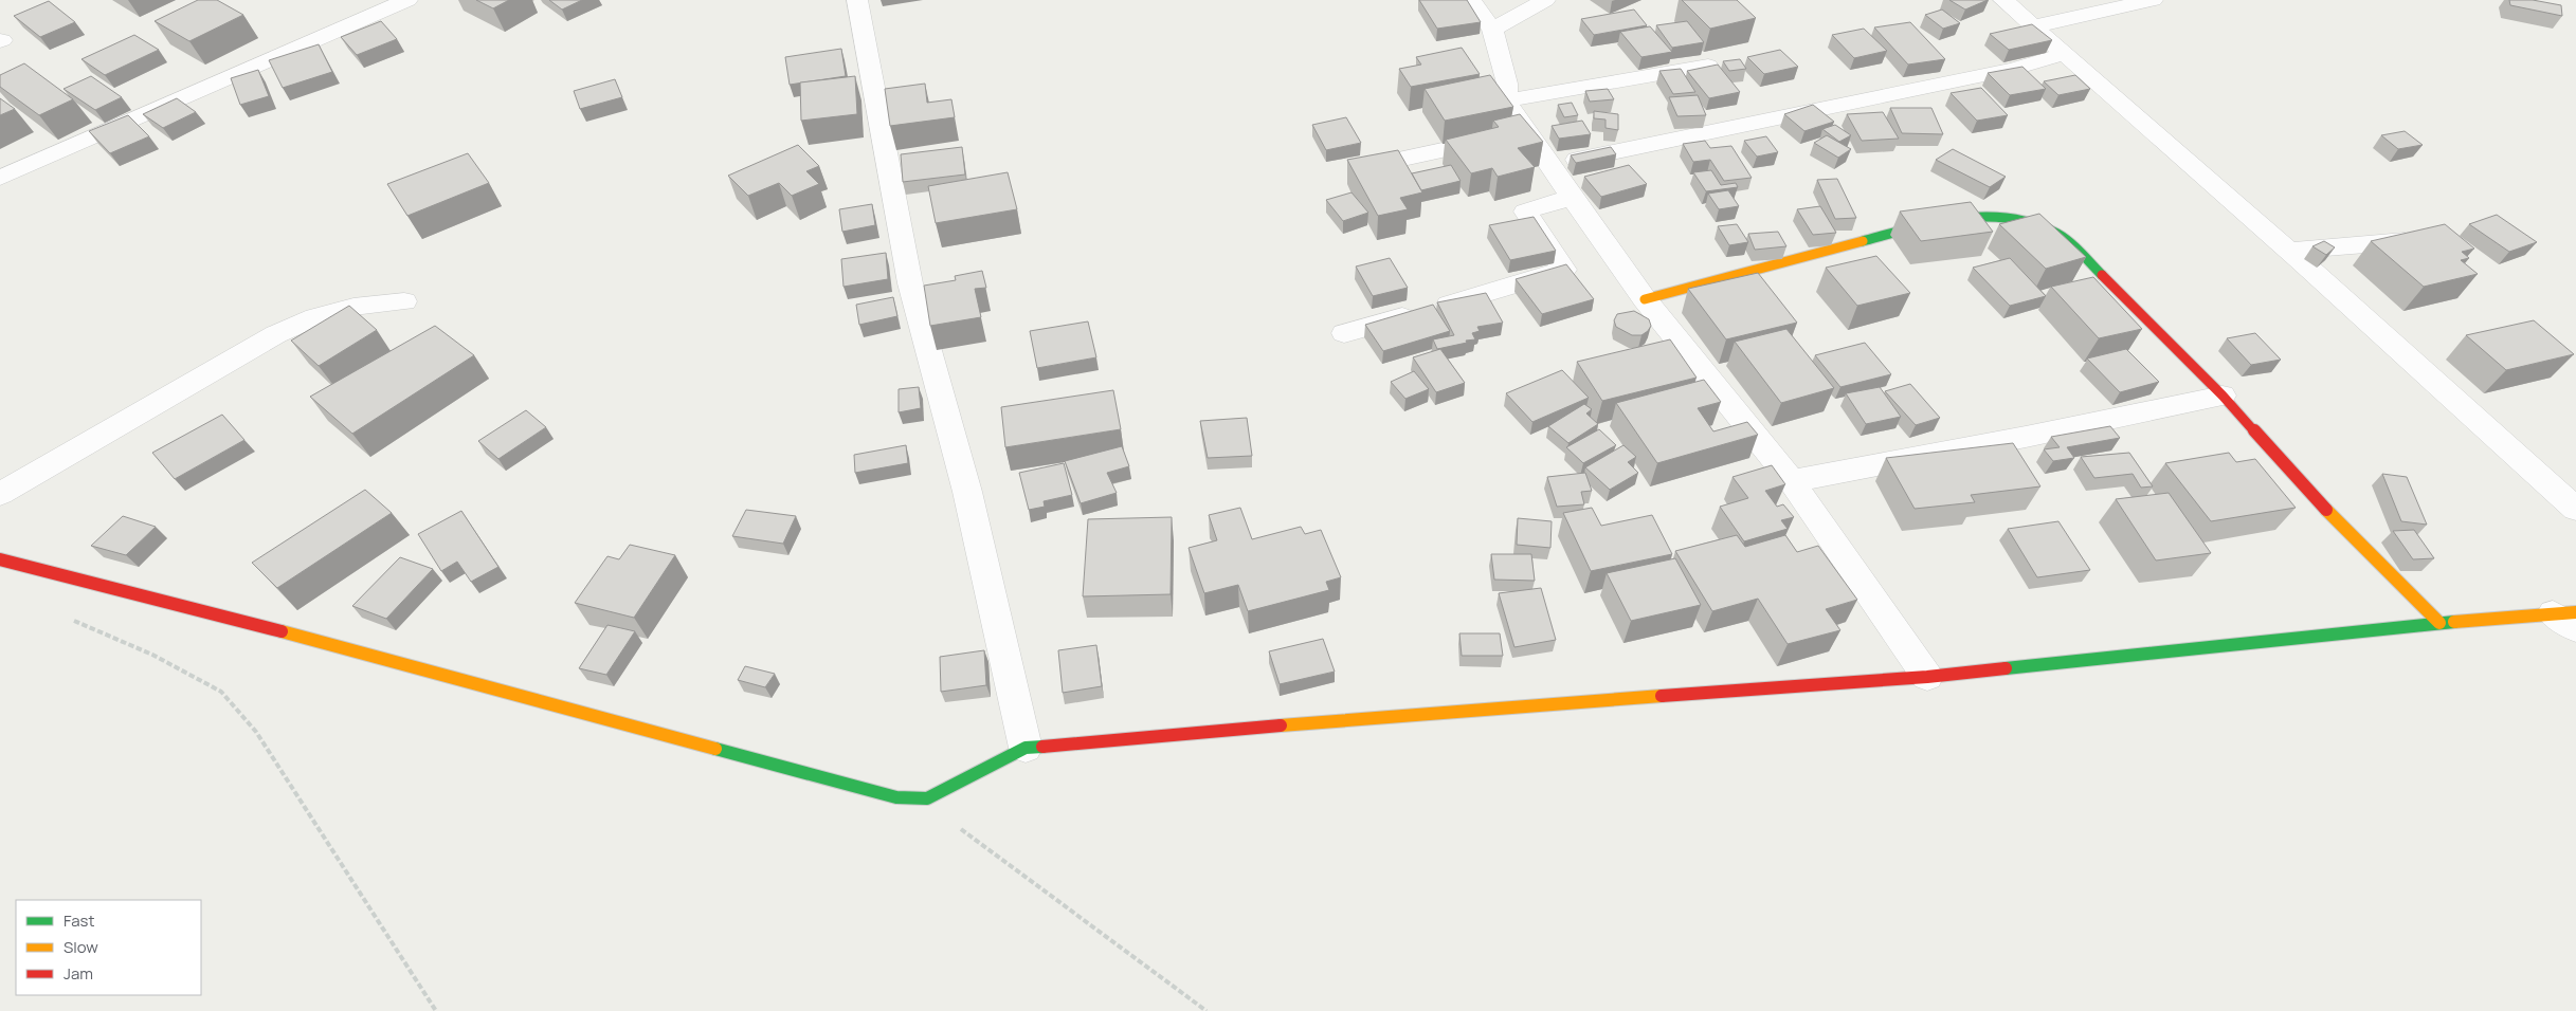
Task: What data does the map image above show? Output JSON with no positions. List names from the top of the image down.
{
  "legend": ["Fast", "Slow", "Jam"]
}
